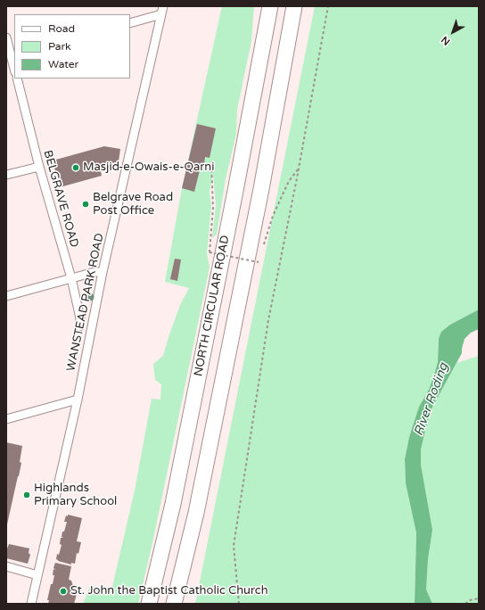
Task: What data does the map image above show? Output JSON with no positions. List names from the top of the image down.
{
  "streets": {
    "highway": ["NORTH CIRCULAR ROAD"],
    "street": ["BELGRAVE ROAD", "WANSTEAD PARK ROAD"]
  },
  "water": ["River Roding"],
  "places": [
    "Masjid-e-Owais-e-Qarni",
    "Belgrave Road Post Office",
    "Highlands Primary School",
    "St. John the Baptist Catholic Church"
  ],
  "legend": ["Road", "Park", "Water"],
  "north": "bottom left"
}
